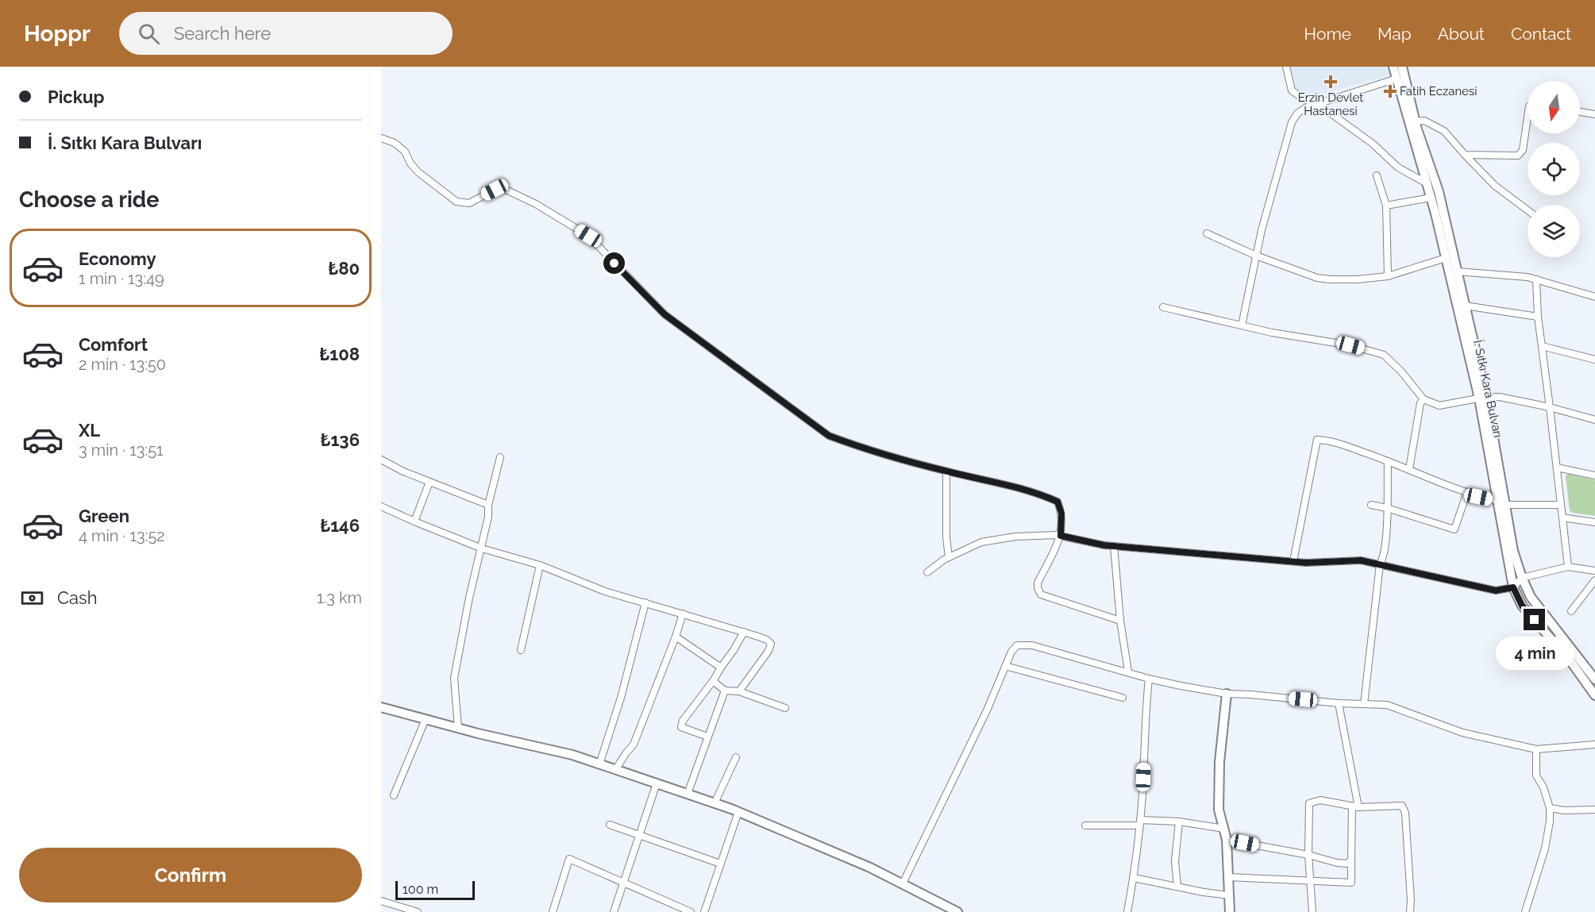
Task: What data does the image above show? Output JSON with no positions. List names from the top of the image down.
{
  "streets": {
    "main road": ["İ. Sıtkı Kara Bulvarı"]
  },
  "places": {
    "health": ["Erzin Devlet Hastanesi", "Fatih Eczanesi"]
  },
  "scale_bar": "100 m",
  "north": "bottom",
  "page": {
    "header": "Hoppr",
    "search": "Search here",
    "nav": [
      "Home",
      "Map",
      "About",
      "Contact"
    ],
    "banner": ["Pickup", "İ. Sıtkı Kara Bulvarı"],
    "heading": "Choose a ride",
    "list": [
      {
        "name": "Economy",
        "note": "1 min · 13:49",
        "value": "₺80"
      },
      {
        "name": "Comfort",
        "note": "2 min · 13:50",
        "value": "₺108"
      },
      {
        "name": "XL",
        "note": "3 min · 13:51",
        "value": "₺136"
      },
      {
        "name": "Green",
        "note": "4 min · 13:52",
        "value": "₺146"
      }
    ],
    "pay": ["Cash", "1.3 km"],
    "bubble": "4 min",
    "buttons": "Confirm",
    "scale": "100 m"
  }
}
